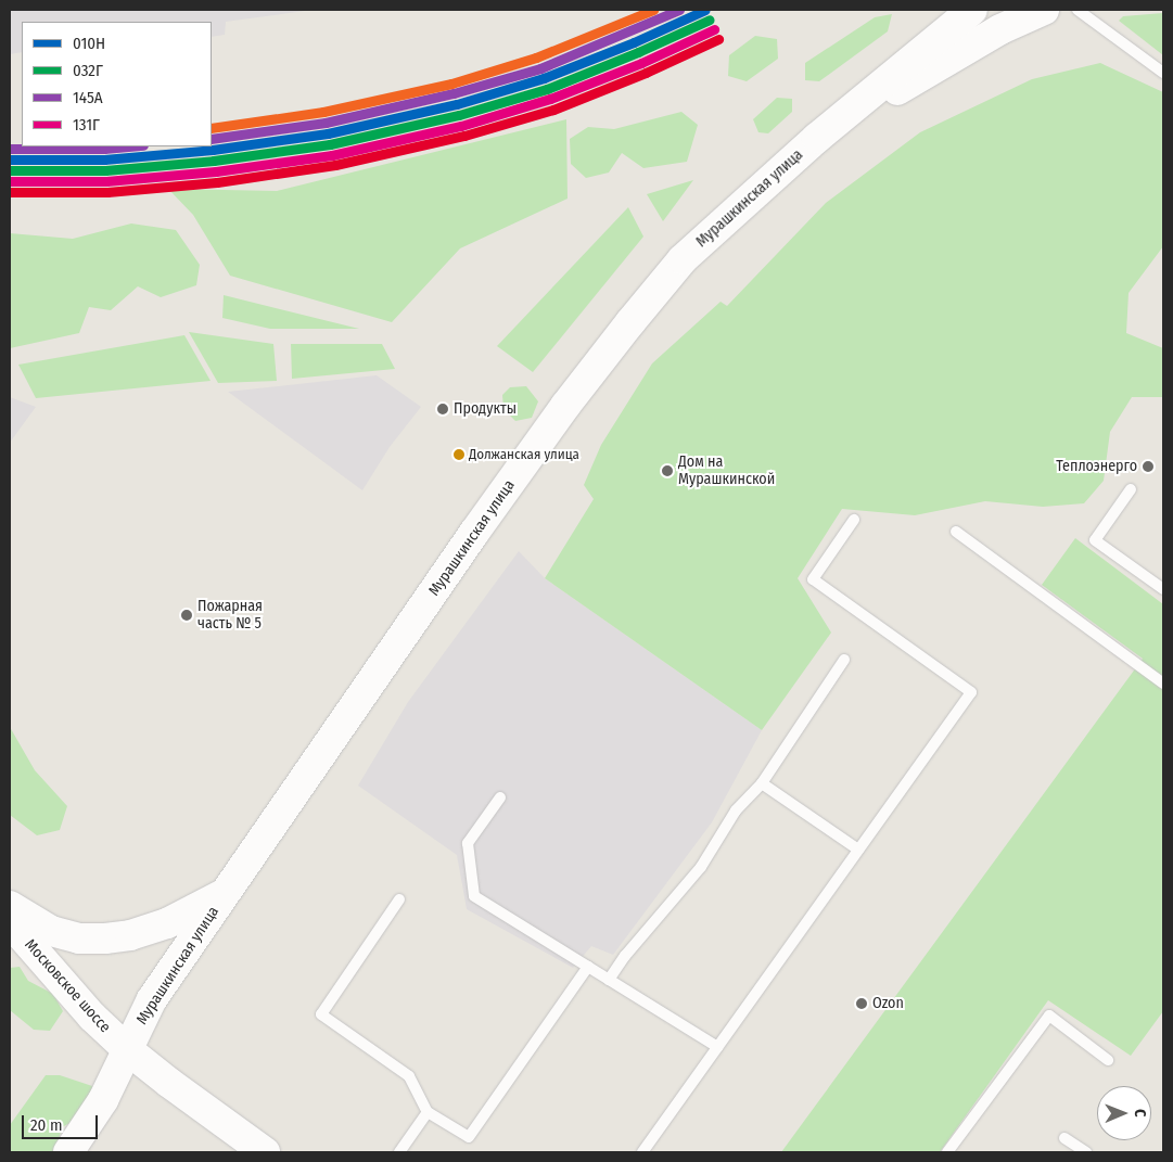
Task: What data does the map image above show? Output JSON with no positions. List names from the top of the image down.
{
  "streets": {
    "main road": ["Мурашкинская улица", "Московское шоссе"]
  },
  "crossings": [
    ["Мурашкинская улица", "Московское шоссе"]
  ],
  "places": [
    "Продукты",
    "Должанская улица",
    "Теплоэнерго",
    "Дом на Мурашкинской",
    "Пожарная часть № 5",
    "Ozon"
  ],
  "lines": [
    "transit line 010Н",
    "transit line 145А",
    "transit line 032Г",
    "transit line 131Г"
  ],
  "legend": [
    "010Н",
    "032Г",
    "145А",
    "131Г"
  ],
  "scale_bar": "20 m",
  "north": "right"
}
